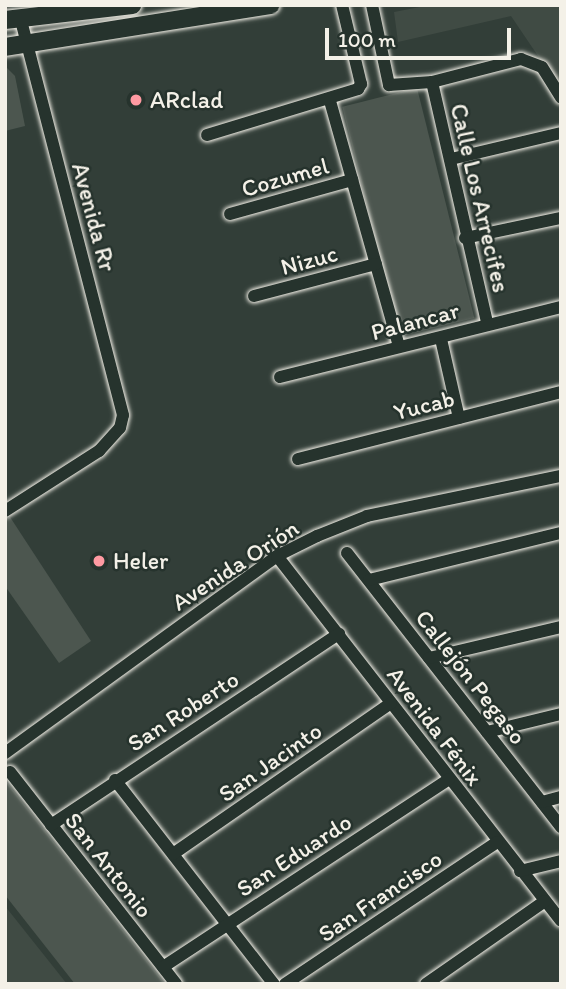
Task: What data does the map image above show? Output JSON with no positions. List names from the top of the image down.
{
  "streets": {
    "street": [
      "Cozumel",
      "Calle Los Arrecifes",
      "Avenida Rr",
      "Nizuc",
      "Palancar",
      "Yucab",
      "Avenida Orión",
      "Callejón Pegaso",
      "San Roberto",
      "Avenida Fénix",
      "San Jacinto",
      "San Eduardo",
      "San Antonio",
      "San Francisco"
    ]
  },
  "crossings": [
    ["Calle Los Arrecifes", "Palancar"],
    ["Avenida Orión", "Avenida Fénix"],
    ["San Roberto", "Avenida Fénix"],
    ["San Roberto", "San Antonio"],
    ["Avenida Fénix", "San Jacinto"],
    ["Avenida Fénix", "San Eduardo"],
    ["Avenida Fénix", "San Francisco"],
    ["San Eduardo", "San Antonio"]
  ],
  "places": ["ARclad", "Heler"],
  "scale_bar": "100 m"
}
